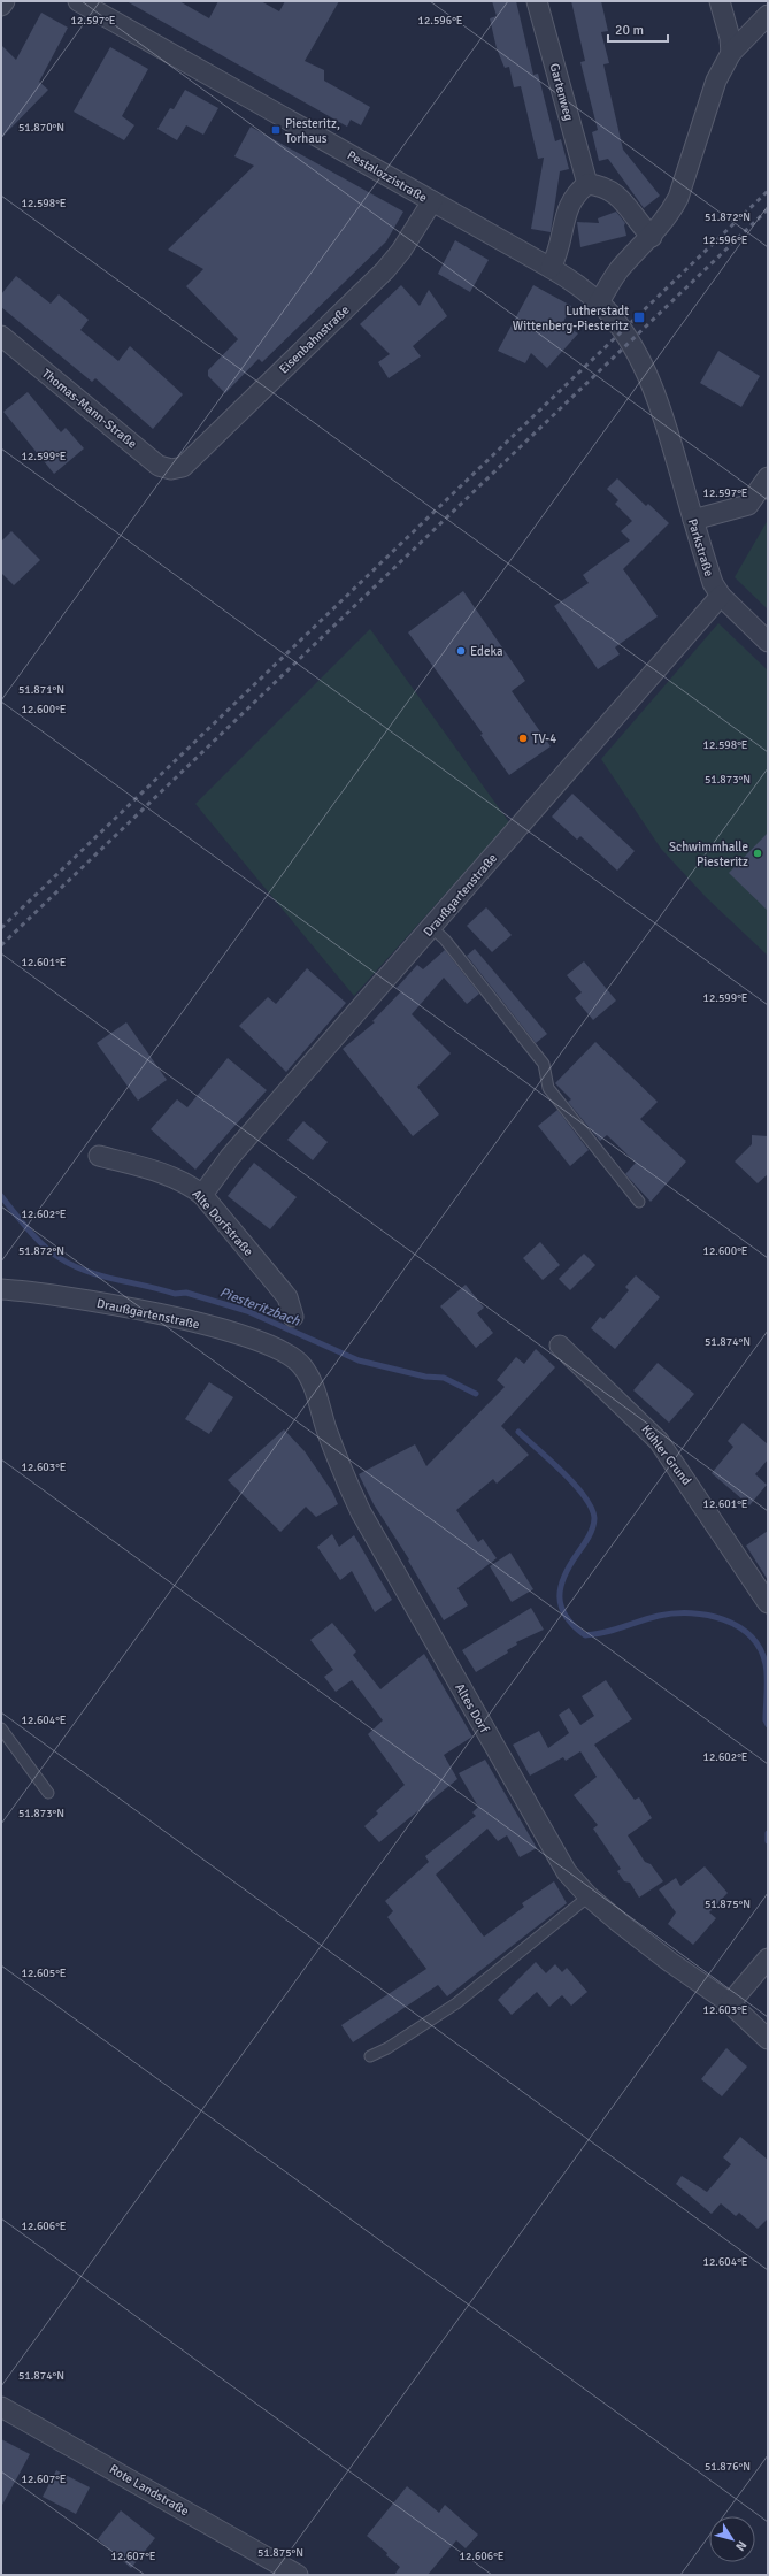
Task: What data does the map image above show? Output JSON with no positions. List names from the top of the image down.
{
  "streets": {
    "street": [
      "Gartenweg",
      "Pestalozzistraße",
      "Eisenbahnstraße",
      "Thomas-Mann-Straße",
      "Parkstraße",
      "Draußgartenstraße",
      "Alte Dorfstraße",
      "Kühler Grund",
      "Altes Dorf",
      "Rote Landstraße"
    ]
  },
  "crossings": [
    ["Pestalozzistraße", "Eisenbahnstraße"],
    ["Pestalozzistraße", "Parkstraße"],
    ["Eisenbahnstraße", "Thomas-Mann-Straße"],
    ["Parkstraße", "Draußgartenstraße"],
    ["Draußgartenstraße", "Alte Dorfstraße"],
    ["Draußgartenstraße", "Altes Dorf"]
  ],
  "water": ["Piesteritzbach"],
  "places": {
    "transit": ["Piesteritz, Torhaus", "Lutherstadt Wittenberg-Piesteritz"],
    "other": ["Edeka", "TV-4", "Schwimmhalle Piesteritz"]
  },
  "scale_bar": "20 m",
  "north": "bottom right",
  "coordinates": [
    "12.597°E",
    "12.596°E",
    "51.870°N",
    "12.598°E",
    "51.872°N",
    "12.599°E",
    "51.871°N",
    "12.600°E",
    "51.873°N",
    "12.601°E",
    "12.602°E",
    "51.874°N",
    "12.603°E",
    "12.604°E",
    "51.875°N",
    "12.605°E",
    "12.606°E",
    "51.876°N",
    "12.607°E"
  ]
}
